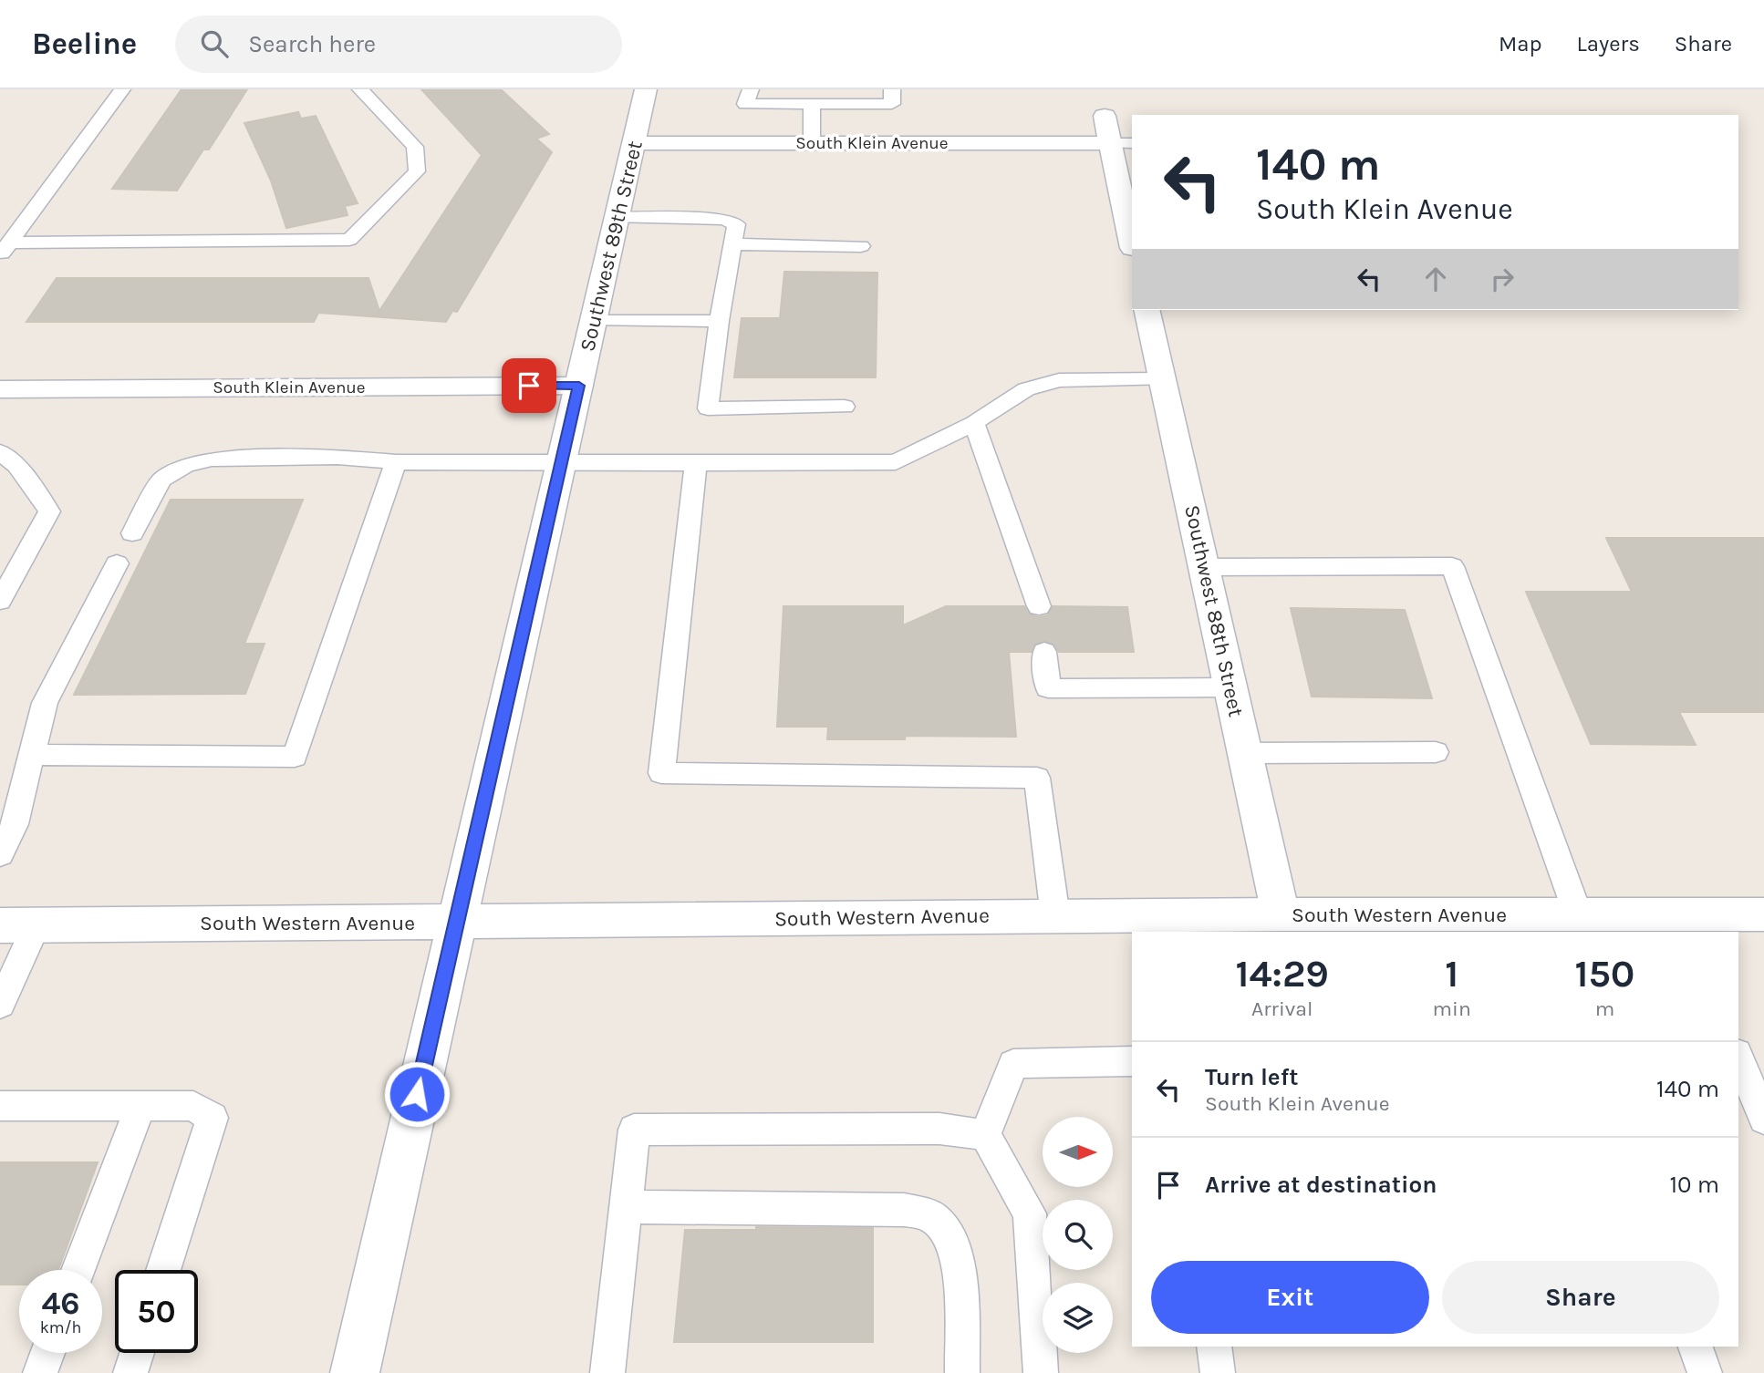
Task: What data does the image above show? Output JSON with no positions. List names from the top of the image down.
{
  "streets": {
    "main road": [
      "South Klein Avenue",
      "Southwest 89th Street",
      "Southwest 88th Street",
      "South Western Avenue"
    ]
  },
  "crossings": [
    ["South Klein Avenue", "Southwest 89th Street"],
    ["Southwest 89th Street", "South Western Avenue"],
    ["Southwest 88th Street", "South Western Avenue"]
  ],
  "north": "right",
  "page": {
    "header": "Beeline",
    "search": "Search here",
    "nav": ["Map", "Layers", "Share"],
    "turn": ["140 m", "South Klein Avenue"],
    "eta": [
      "14:29",
      "Arrival",
      "1",
      "min",
      "150",
      "m"
    ],
    "list": [
      {
        "name": "Turn left",
        "note": "South Klein Avenue",
        "value": "140 m"
      },
      {
        "name": "Arrive at destination",
        "value": "10 m"
      }
    ],
    "buttons": ["Exit", "Share"],
    "speed": "46 km/h",
    "limit": "50"
  }
}
